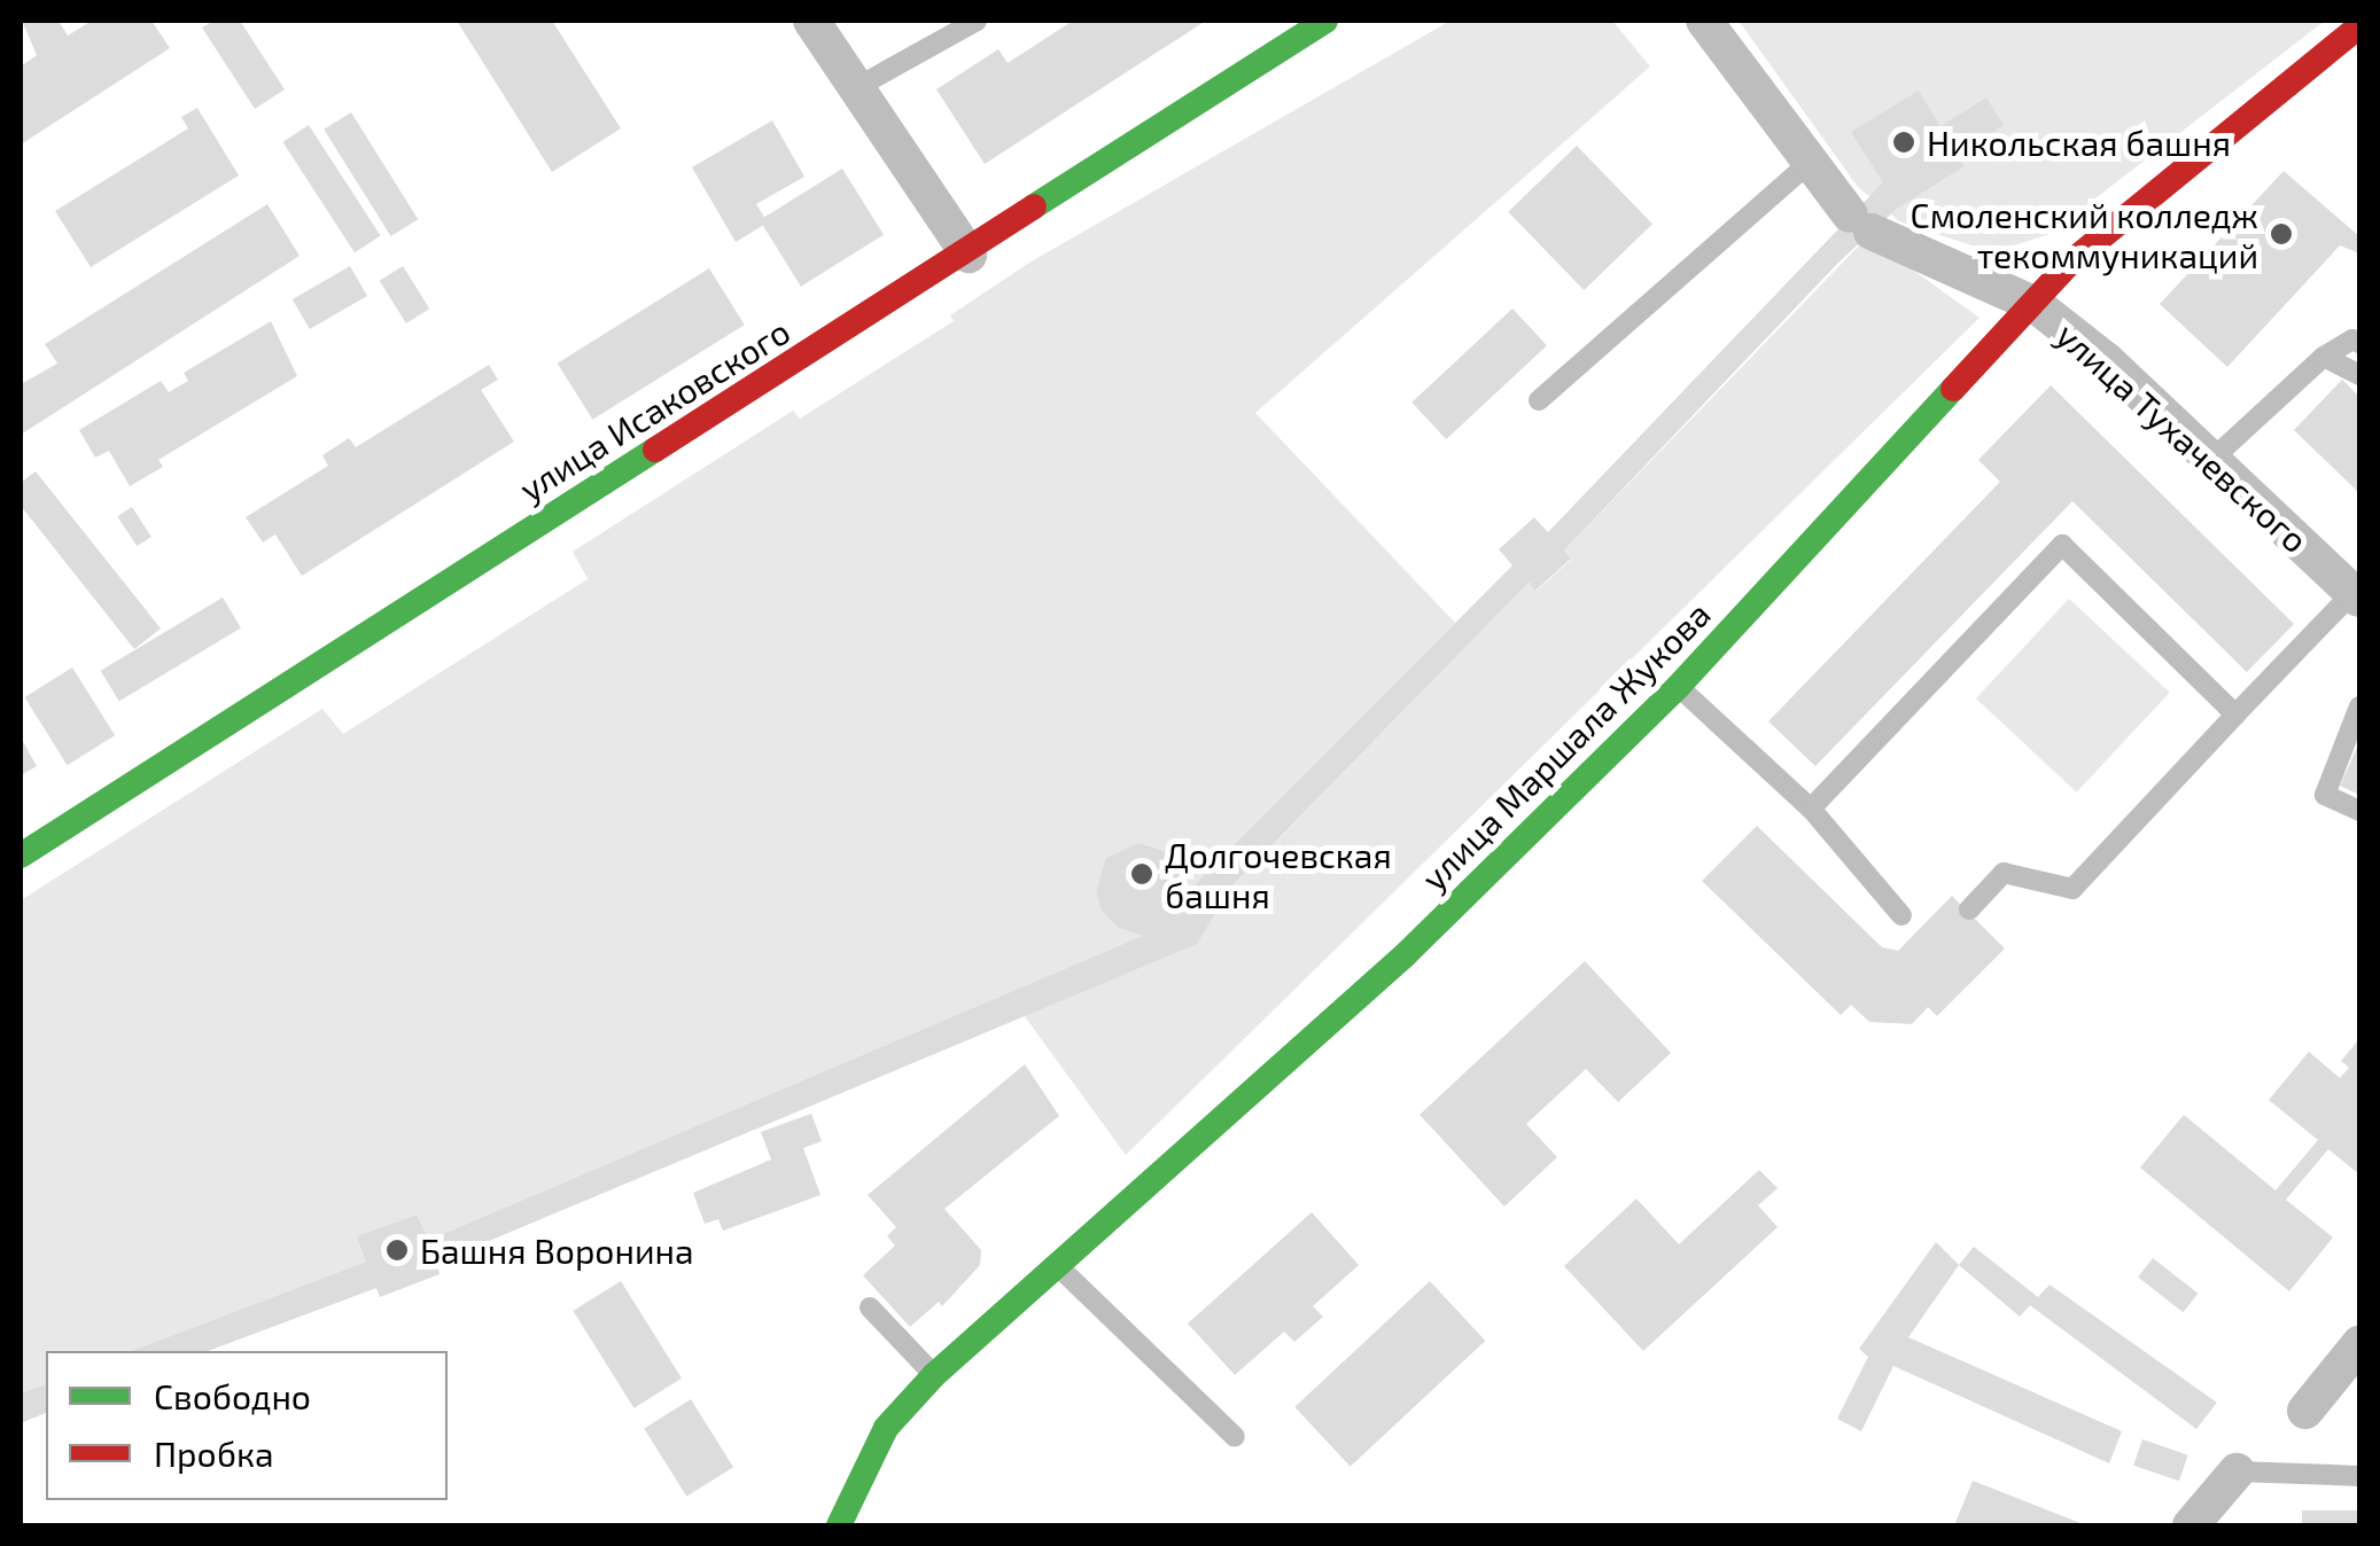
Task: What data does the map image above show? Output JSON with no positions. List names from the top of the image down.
{
  "streets": {
    "street": ["улица Исаковского", "улица Тухачевского", "улица Маршала Жукова"]
  },
  "crossings": [
    ["улица Тухачевского", "улица Маршала Жукова"]
  ],
  "places": [
    "Никольская башня",
    "Смоленский колледж текоммуникаций",
    "Долгочевская башня",
    "Башня Воронина"
  ],
  "legend": ["Свободно", "Пробка"]
}
